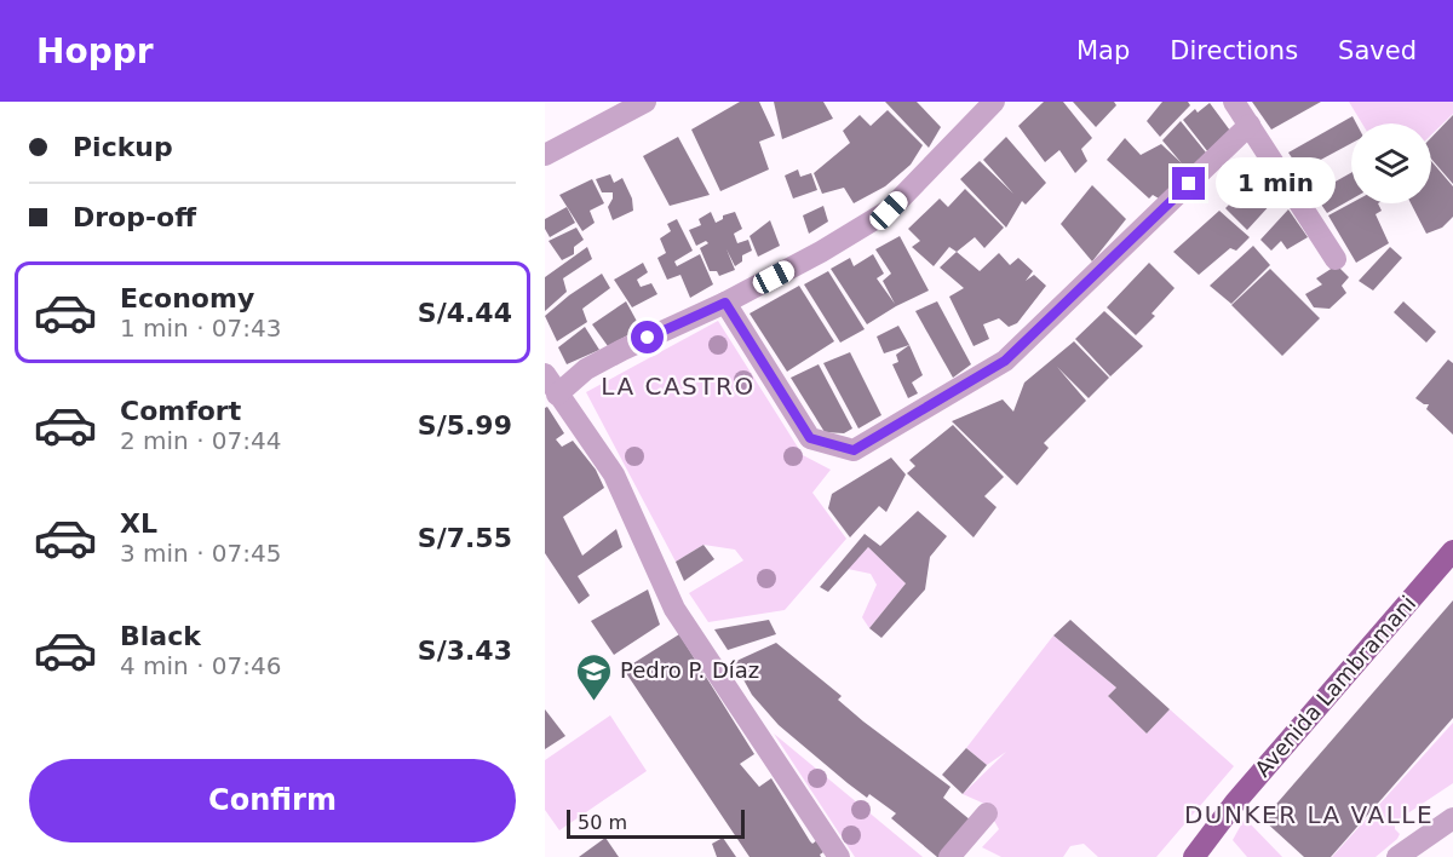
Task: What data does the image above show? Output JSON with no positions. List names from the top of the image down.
{
  "streets": {
    "main road": ["Avenida Lambramani"]
  },
  "districts": ["LA CASTRO", "DUNKER LA VALLE"],
  "places": {
    "school or university": ["Pedro P. Díaz"]
  },
  "scale_bar": "50 m",
  "page": {
    "header": "Hoppr",
    "nav": ["Map", "Directions", "Saved"],
    "banner": ["Pickup", "Drop-off"],
    "bubble": "1 min",
    "list": [
      {
        "name": "Economy",
        "note": "1 min · 07:43",
        "value": "S/4.44"
      },
      {
        "name": "Comfort",
        "note": "2 min · 07:44",
        "value": "S/5.99"
      },
      {
        "name": "XL",
        "note": "3 min · 07:45",
        "value": "S/7.55"
      },
      {
        "name": "Black",
        "note": "4 min · 07:46",
        "value": "S/3.43"
      }
    ],
    "buttons": "Confirm",
    "scale": "50 m"
  }
}
